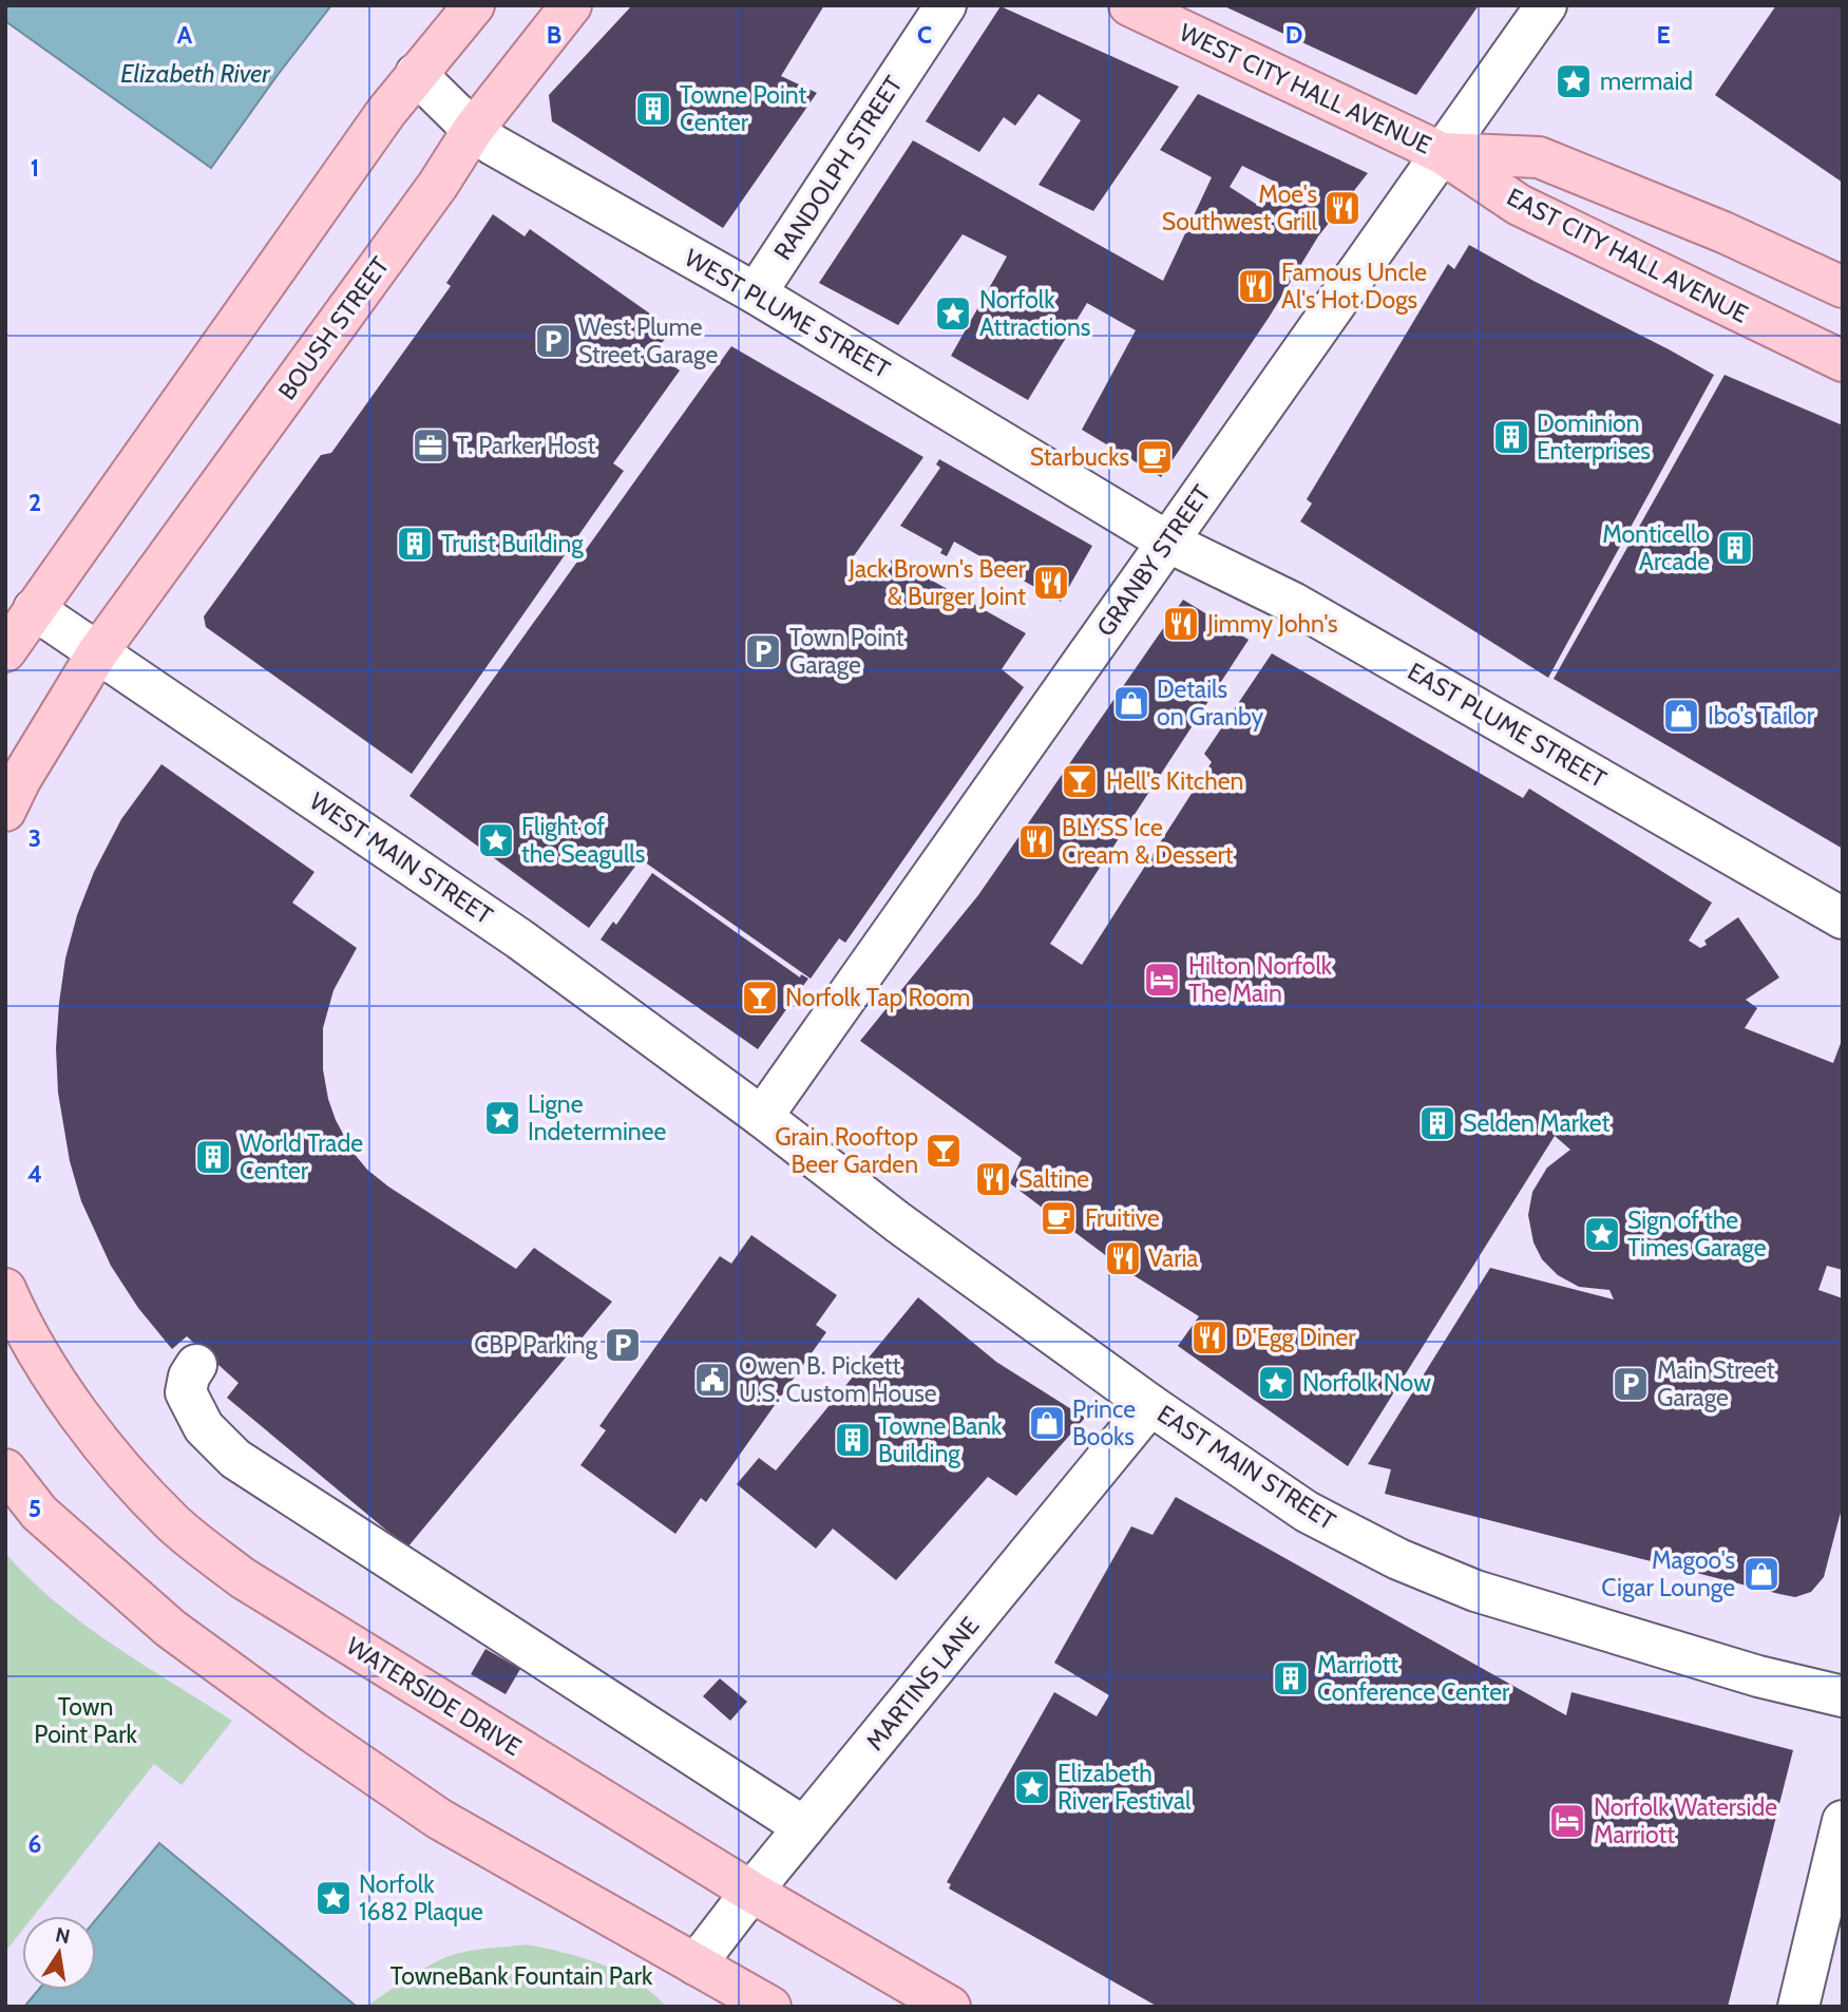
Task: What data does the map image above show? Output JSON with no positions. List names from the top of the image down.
{
  "streets": {
    "main road": [
      "WEST CITY HALL AVENUE",
      "EAST CITY HALL AVENUE",
      "BOUSH STREET",
      "WATERSIDE DRIVE"
    ],
    "street": [
      "RANDOLPH STREET",
      "WEST PLUME STREET",
      "GRANBY STREET",
      "EAST PLUME STREET",
      "WEST MAIN STREET",
      "EAST MAIN STREET",
      "MARTINS LANE"
    ]
  },
  "crossings": [
    ["WEST CITY HALL AVENUE", "EAST CITY HALL AVENUE"],
    ["WEST CITY HALL AVENUE", "GRANBY STREET"],
    ["RANDOLPH STREET", "WEST PLUME STREET"],
    ["EAST CITY HALL AVENUE", "GRANBY STREET"],
    ["WEST PLUME STREET", "BOUSH STREET"],
    ["WEST PLUME STREET", "GRANBY STREET"],
    ["WEST PLUME STREET", "EAST PLUME STREET"],
    ["BOUSH STREET", "WEST MAIN STREET"],
    ["GRANBY STREET", "EAST PLUME STREET"],
    ["GRANBY STREET", "WEST MAIN STREET"],
    ["GRANBY STREET", "EAST MAIN STREET"],
    ["WEST MAIN STREET", "EAST MAIN STREET"],
    ["EAST MAIN STREET", "MARTINS LANE"],
    ["MARTINS LANE", "WATERSIDE DRIVE"]
  ],
  "water": ["Elizabeth River"],
  "parks": ["Town Point Park", "TowneBank Fountain Park"],
  "places": {
    "place": [
      "mermaid",
      "Norfolk Attractions",
      "Flight of the Seagulls",
      "Ligne Indeterminee",
      "Sign of the Times Garage",
      "Norfolk Now",
      "Elizabeth River Festival",
      "Norfolk 1682 Plaque"
    ],
    "building": [
      "Towne Point Center",
      "Dominion Enterprises",
      "Truist Building",
      "Monticello Arcade",
      "Selden Market",
      "World Trade Center",
      "Towne Bank Building",
      "Marriott Conference Center"
    ],
    "restaurant": [
      "Moe's Southwest Grill",
      "Famous Uncle Al's Hot Dogs",
      "Jack Brown's Beer & Burger Joint",
      "Jimmy John's",
      "BLYSS Ice Cream & Dessert",
      "Saltine",
      "Varia",
      "D'Egg Diner"
    ],
    "parking": [
      "West Plume Street Garage",
      "Town Point Garage",
      "CBP Parking",
      "Main Street Garage"
    ],
    "office": ["T. Parker Host"],
    "cafe": ["Starbucks", "Fruitive"],
    "shop": [
      "Details on Granby",
      "Ibo's Tailor",
      "Prince Books",
      "Magoo's Cigar Lounge"
    ],
    "bar": ["Hell's Kitchen", "Norfolk Tap Room", "Grain Rooftop Beer Garden"],
    "hotel": ["Hilton Norfolk The Main", "Norfolk Waterside Marriott"],
    "public building": ["Owen B. Pickett U.S. Custom House"]
  },
  "north": "top",
  "grid": {
    "columns": [
      "A",
      "B",
      "C",
      "D",
      "E"
    ],
    "rows": [
      "1",
      "2",
      "3",
      "4",
      "5",
      "6"
    ]
  }
}
